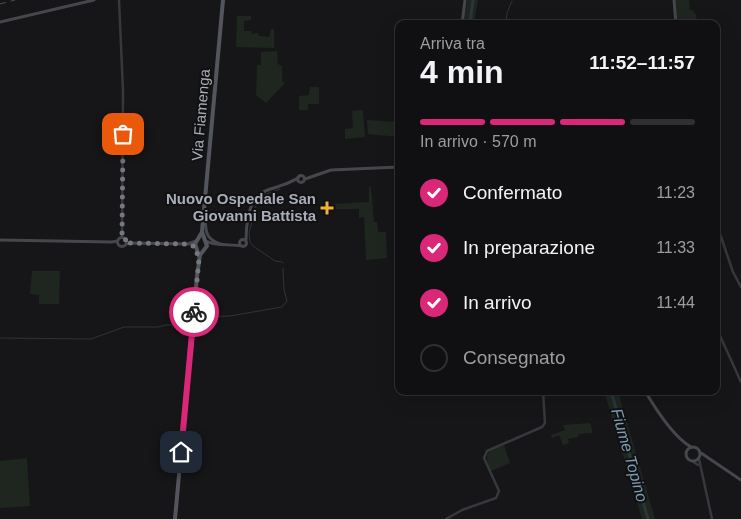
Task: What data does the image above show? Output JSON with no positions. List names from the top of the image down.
{
  "streets": {
    "main road": ["Via Fiamenga"]
  },
  "water": ["Fiume Topino"],
  "places": {
    "health": ["Nuovo Ospedale San Giovanni Battista"]
  },
  "page": {
    "heading": ["4 min", "Arriva tra", "11:52–11:57"],
    "bar": "In arrivo · 570 m",
    "list": [
      ["Confermato", "11:23"],
      ["In preparazione", "11:33"],
      ["In arrivo", "11:44"],
      "Consegnato"
    ]
  }
}
